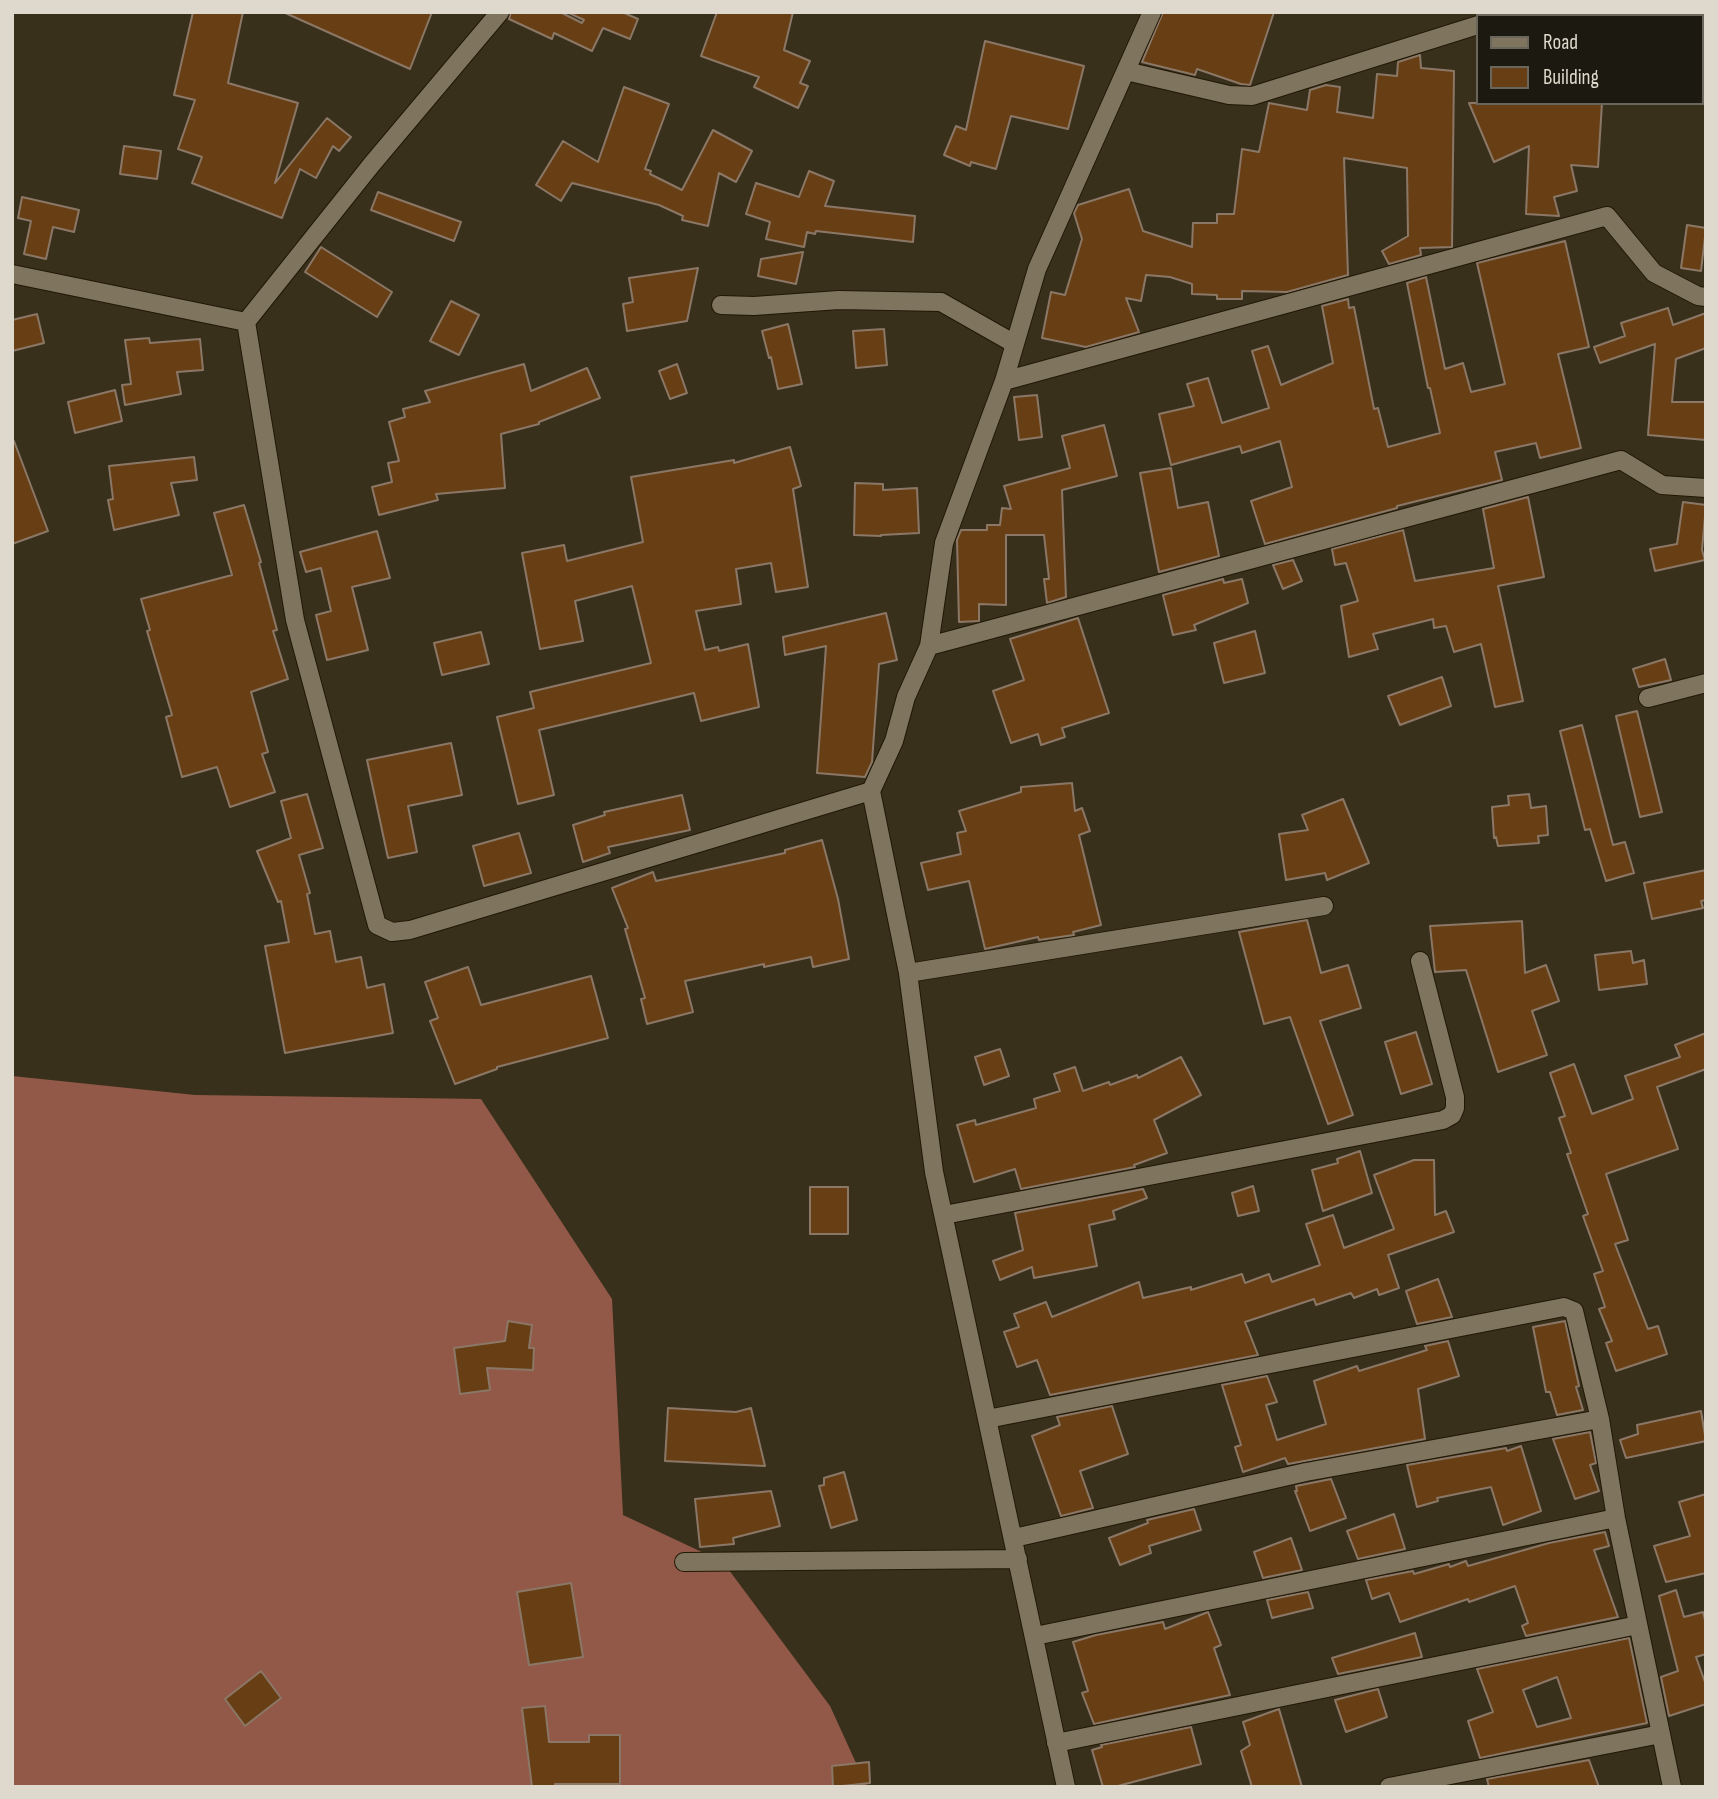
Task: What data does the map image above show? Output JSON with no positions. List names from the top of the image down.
{
  "legend": ["Road", "Building"]
}
